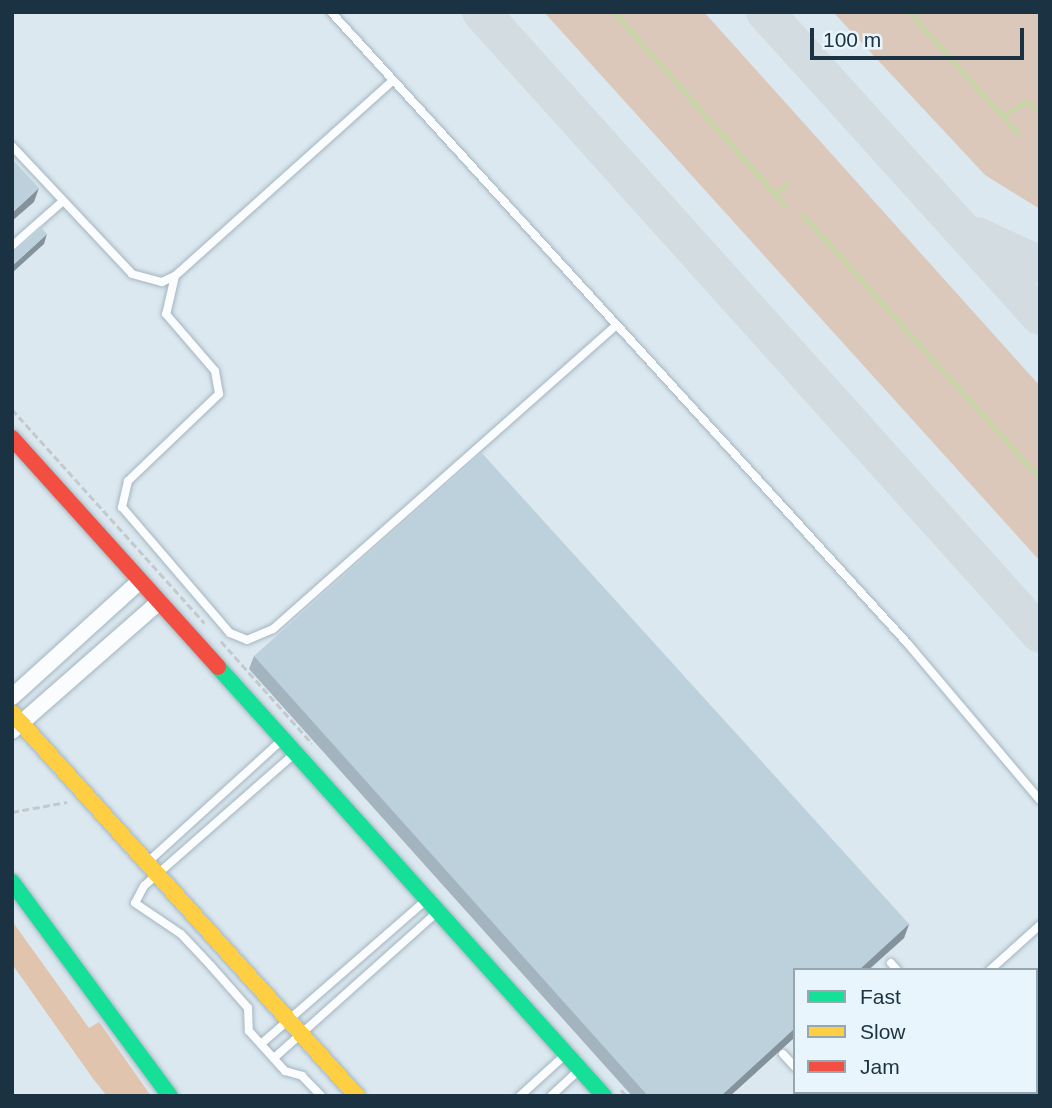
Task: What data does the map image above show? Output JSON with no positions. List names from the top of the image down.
{
  "legend": ["Fast", "Slow", "Jam"],
  "scale_bar": "100 m"
}
